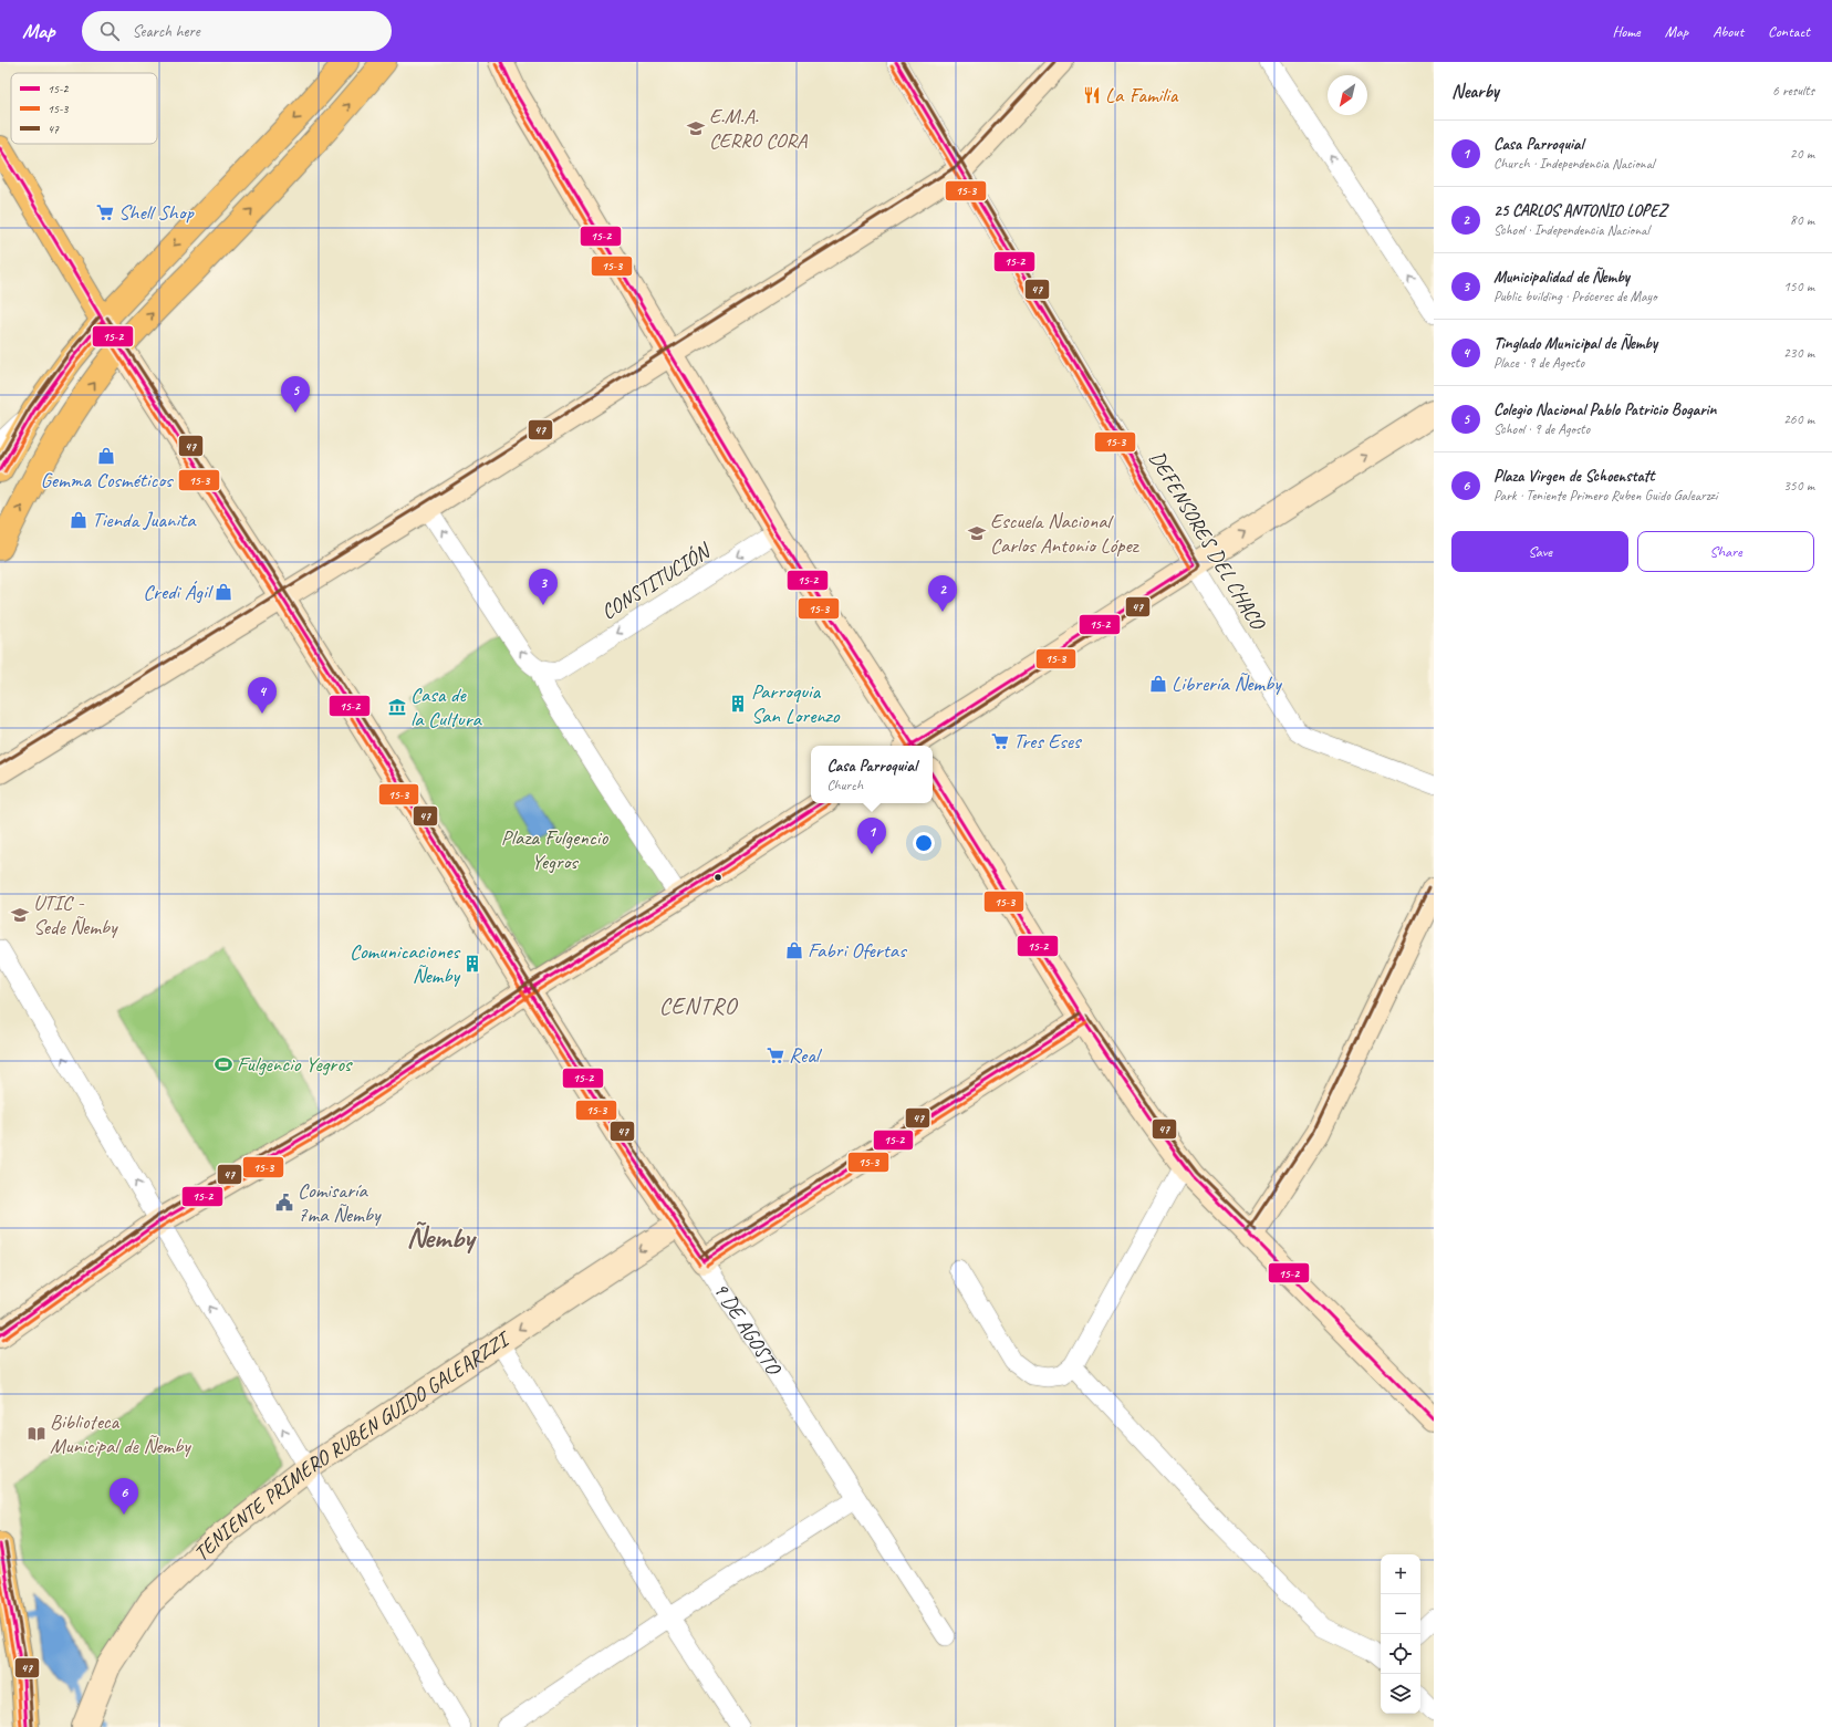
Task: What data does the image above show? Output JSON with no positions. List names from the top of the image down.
{
  "streets": {
    "street": [
      "DEFENSORES DEL CHACO",
      "CONSTITUCIÓN",
      "9 DE AGOSTO",
      "TENIENTE PRIMERO RUBEN GUIDO GALEARZZI"
    ]
  },
  "crossings": [
    ["9 DE AGOSTO", "TENIENTE PRIMERO RUBEN GUIDO GALEARZZI"]
  ],
  "one_way": ["CONSTITUCIÓN"],
  "districts": ["CENTRO", "Ñemby"],
  "parks": ["Plaza Fulgencio Yegros"],
  "places": {
    "restaurant": ["La Familia"],
    "school or university": ["E.M.A. CERRO CORA", "Escuela Nacional Carlos Antonio López", "UTIC - Sede Ñemby"],
    "supermarket": ["Shell Shop", "Tres Eses", "Real"],
    "shop": [
      "Gemma Cosméticos",
      "Tienda Juanita",
      "Credi Ágil",
      "Librería Ñemby",
      "Fabri Ofertas"
    ],
    "building": ["Parroquia San Lorenzo", "Comunicaciones Ñemby"],
    "museum": ["Casa de la Cultura"],
    "sports": ["Fulgencio Yegros"],
    "public building": ["Comisaría 7ma Ñemby"],
    "library": ["Biblioteca Municipal de Ñemby"]
  },
  "lines": ["transit line 15-2", "transit line 47", "transit line 15-3"],
  "legend": ["15-2", "15-3", "47"],
  "north": "bottom left",
  "page": {
    "header": "Map",
    "search": "Search here",
    "nav": [
      "Home",
      "Map",
      "About",
      "Contact"
    ],
    "heading": ["Nearby", "6 results"],
    "list": [
      {
        "mark": "1",
        "name": "Casa Parroquial",
        "note": "Church · Independencia Nacional",
        "value": "20 m"
      },
      {
        "mark": "2",
        "name": "25 CARLOS ANTONIO LOPEZ",
        "note": "School · Independencia Nacional",
        "value": "80 m"
      },
      {
        "mark": "3",
        "name": "Municipalidad de Ñemby",
        "note": "Public building · Próceres de Mayo",
        "value": "150 m"
      },
      {
        "mark": "4",
        "name": "Tinglado Municipal de Ñemby",
        "note": "Place · 9 de Agosto",
        "value": "230 m"
      },
      {
        "mark": "5",
        "name": "Colegio Nacional Pablo Patricio Bogarin",
        "note": "School · 9 de Agosto",
        "value": "260 m"
      },
      {
        "mark": "6",
        "name": "Plaza Virgen de Schoenstatt",
        "note": "Park · Teniente Primero Ruben Guido Galearzzi",
        "value": "350 m"
      }
    ],
    "pins": [
      "5",
      "3",
      "2",
      "4",
      "1",
      "6"
    ],
    "buttons": ["Save", "Share"],
    "popup": ["Casa Parroquial", "Church"],
    "map_buttons": ["+", "−"]
  }
}
